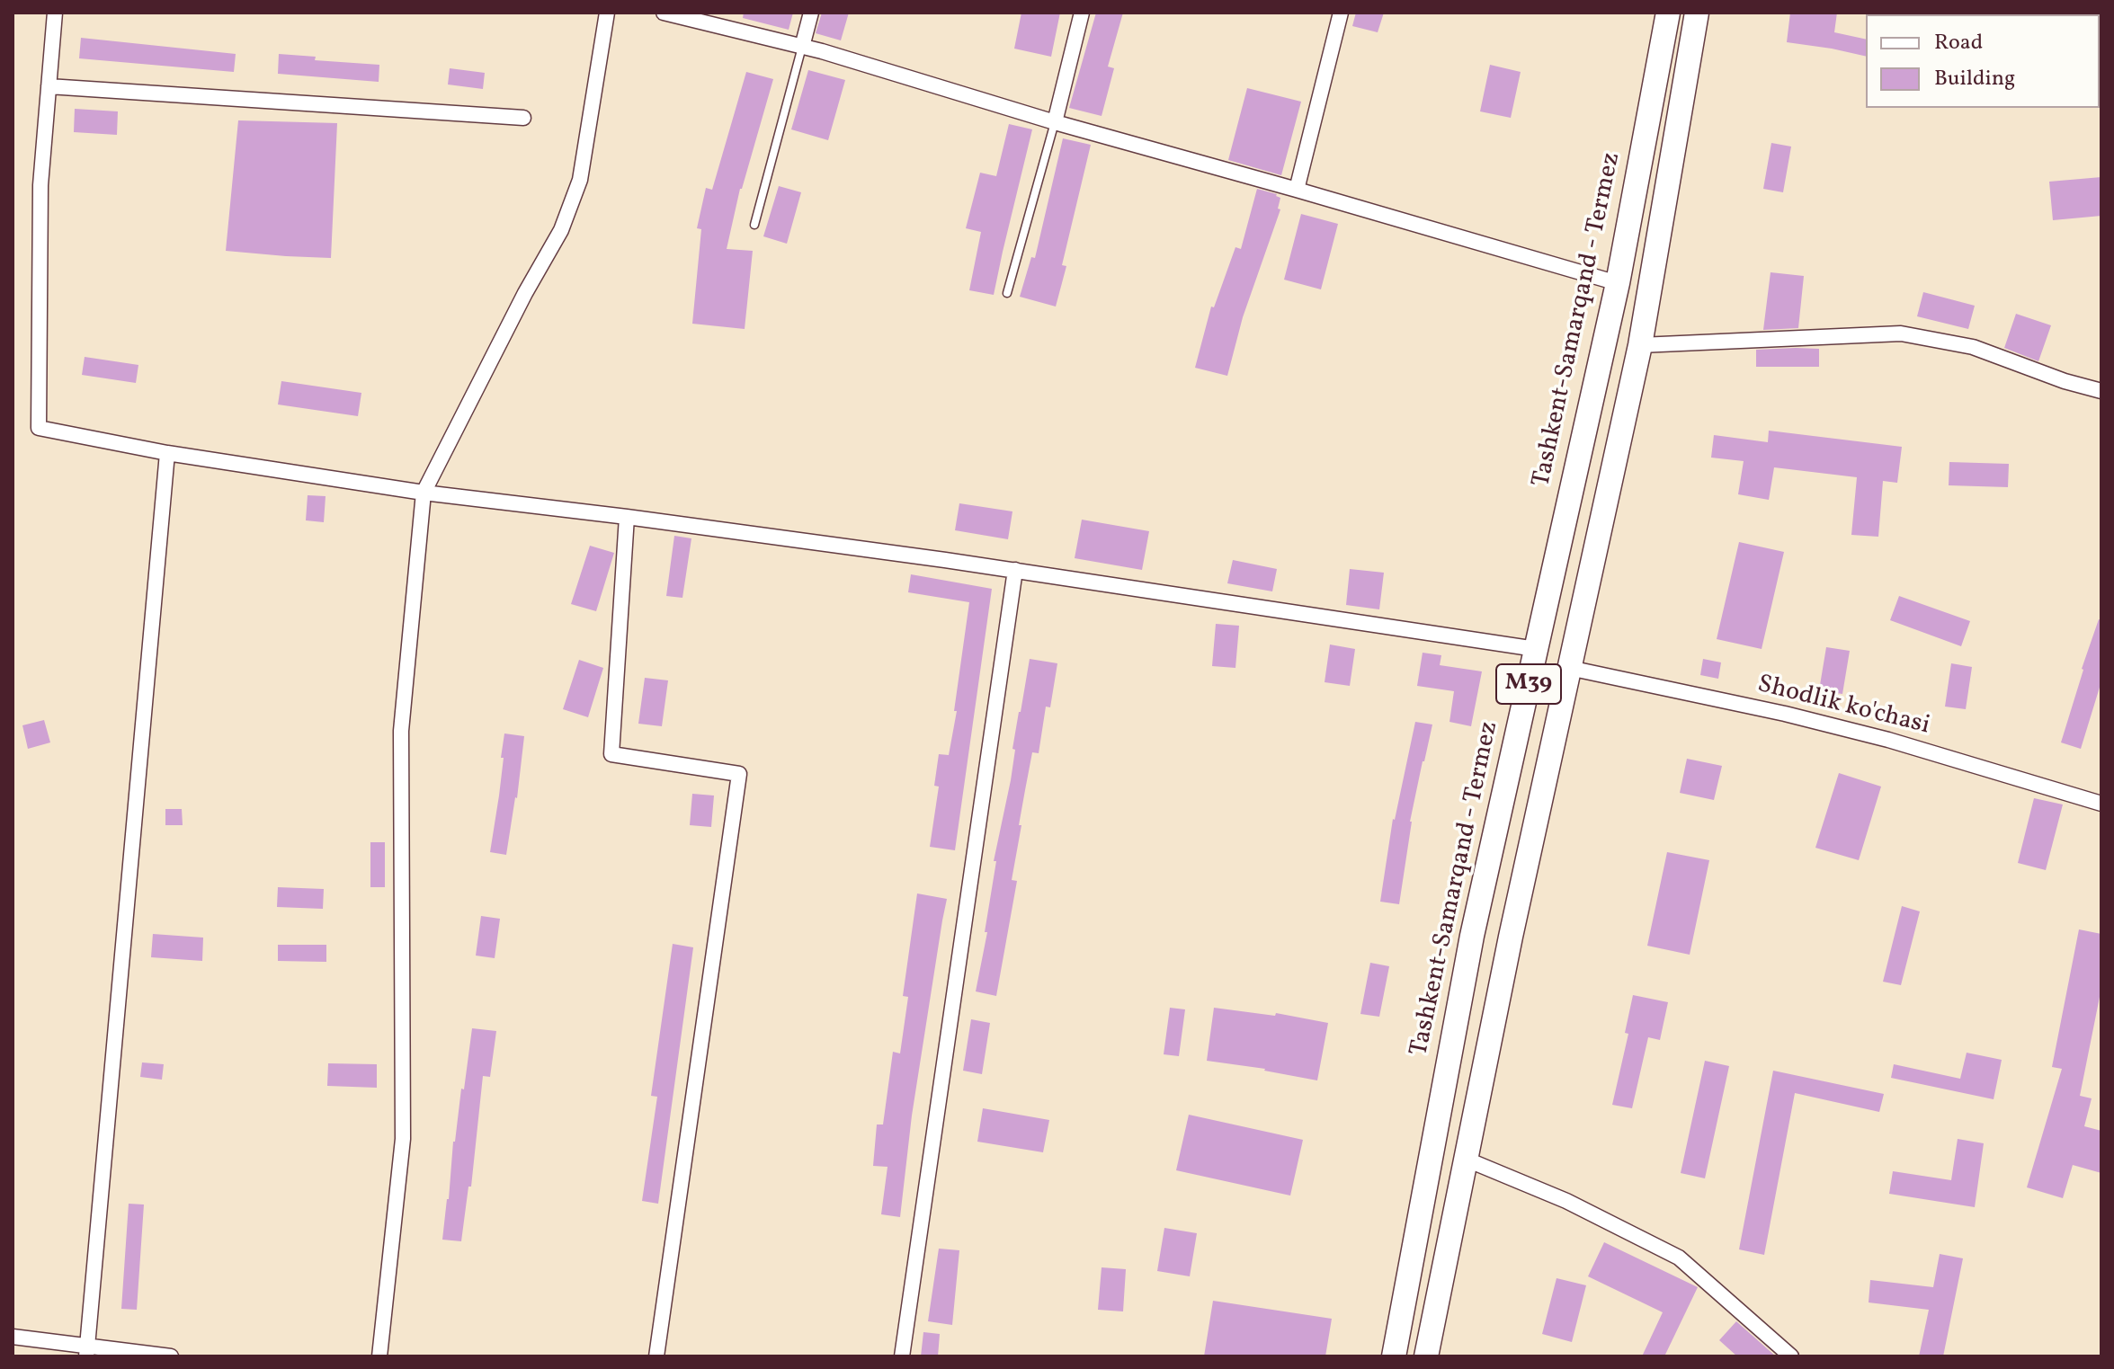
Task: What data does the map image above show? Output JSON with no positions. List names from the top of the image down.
{
  "streets": {
    "highway": ["Tashkent-Samarqand - Termez", "M39"],
    "street": ["Shodlik ko'chasi"]
  },
  "crossings": [
    ["M39", "Shodlik ko'chasi"]
  ],
  "legend": ["Road", "Building"]
}
